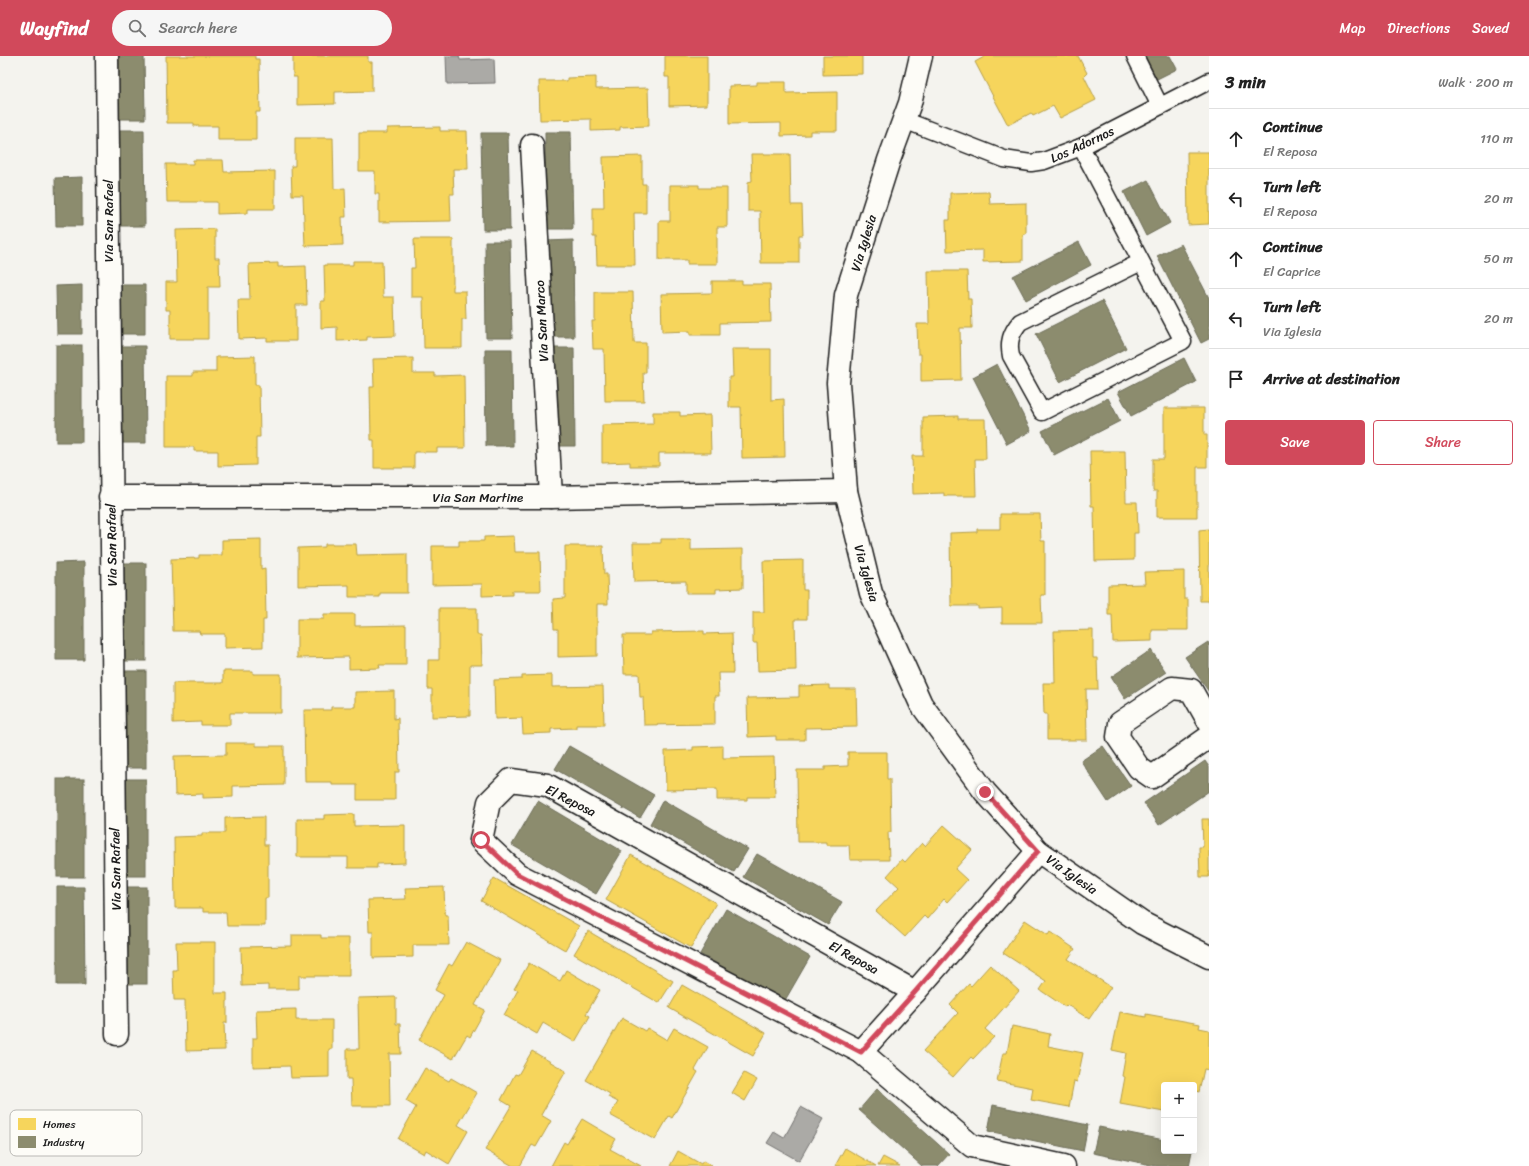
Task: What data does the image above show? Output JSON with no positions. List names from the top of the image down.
{
  "streets": {
    "street": [
      "Via San Rafael",
      "Via Iglesia",
      "Via San Marco",
      "Via San Martine",
      "El Reposa"
    ],
    "lane": ["Los Adornos"]
  },
  "crossings": [
    ["Los Adornos", "Via Iglesia"],
    ["Via San Rafael", "Via San Martine"],
    ["Via Iglesia", "Via San Martine"],
    ["Via San Marco", "Via San Martine"]
  ],
  "legend": ["Homes", "Industry"],
  "page": {
    "header": "Wayfind",
    "search": "Search here",
    "nav": ["Map", "Directions", "Saved"],
    "heading": ["3 min", "Walk · 200 m"],
    "list": [
      ["Continue", "El Reposa", "110 m"],
      ["Turn left", "El Reposa", "20 m"],
      ["Continue", "El Caprice", "50 m"],
      ["Turn left", "Via Iglesia", "20 m"],
      "Arrive at destination"
    ],
    "buttons": ["Save", "Share"],
    "map_buttons": ["+", "−"]
  }
}
